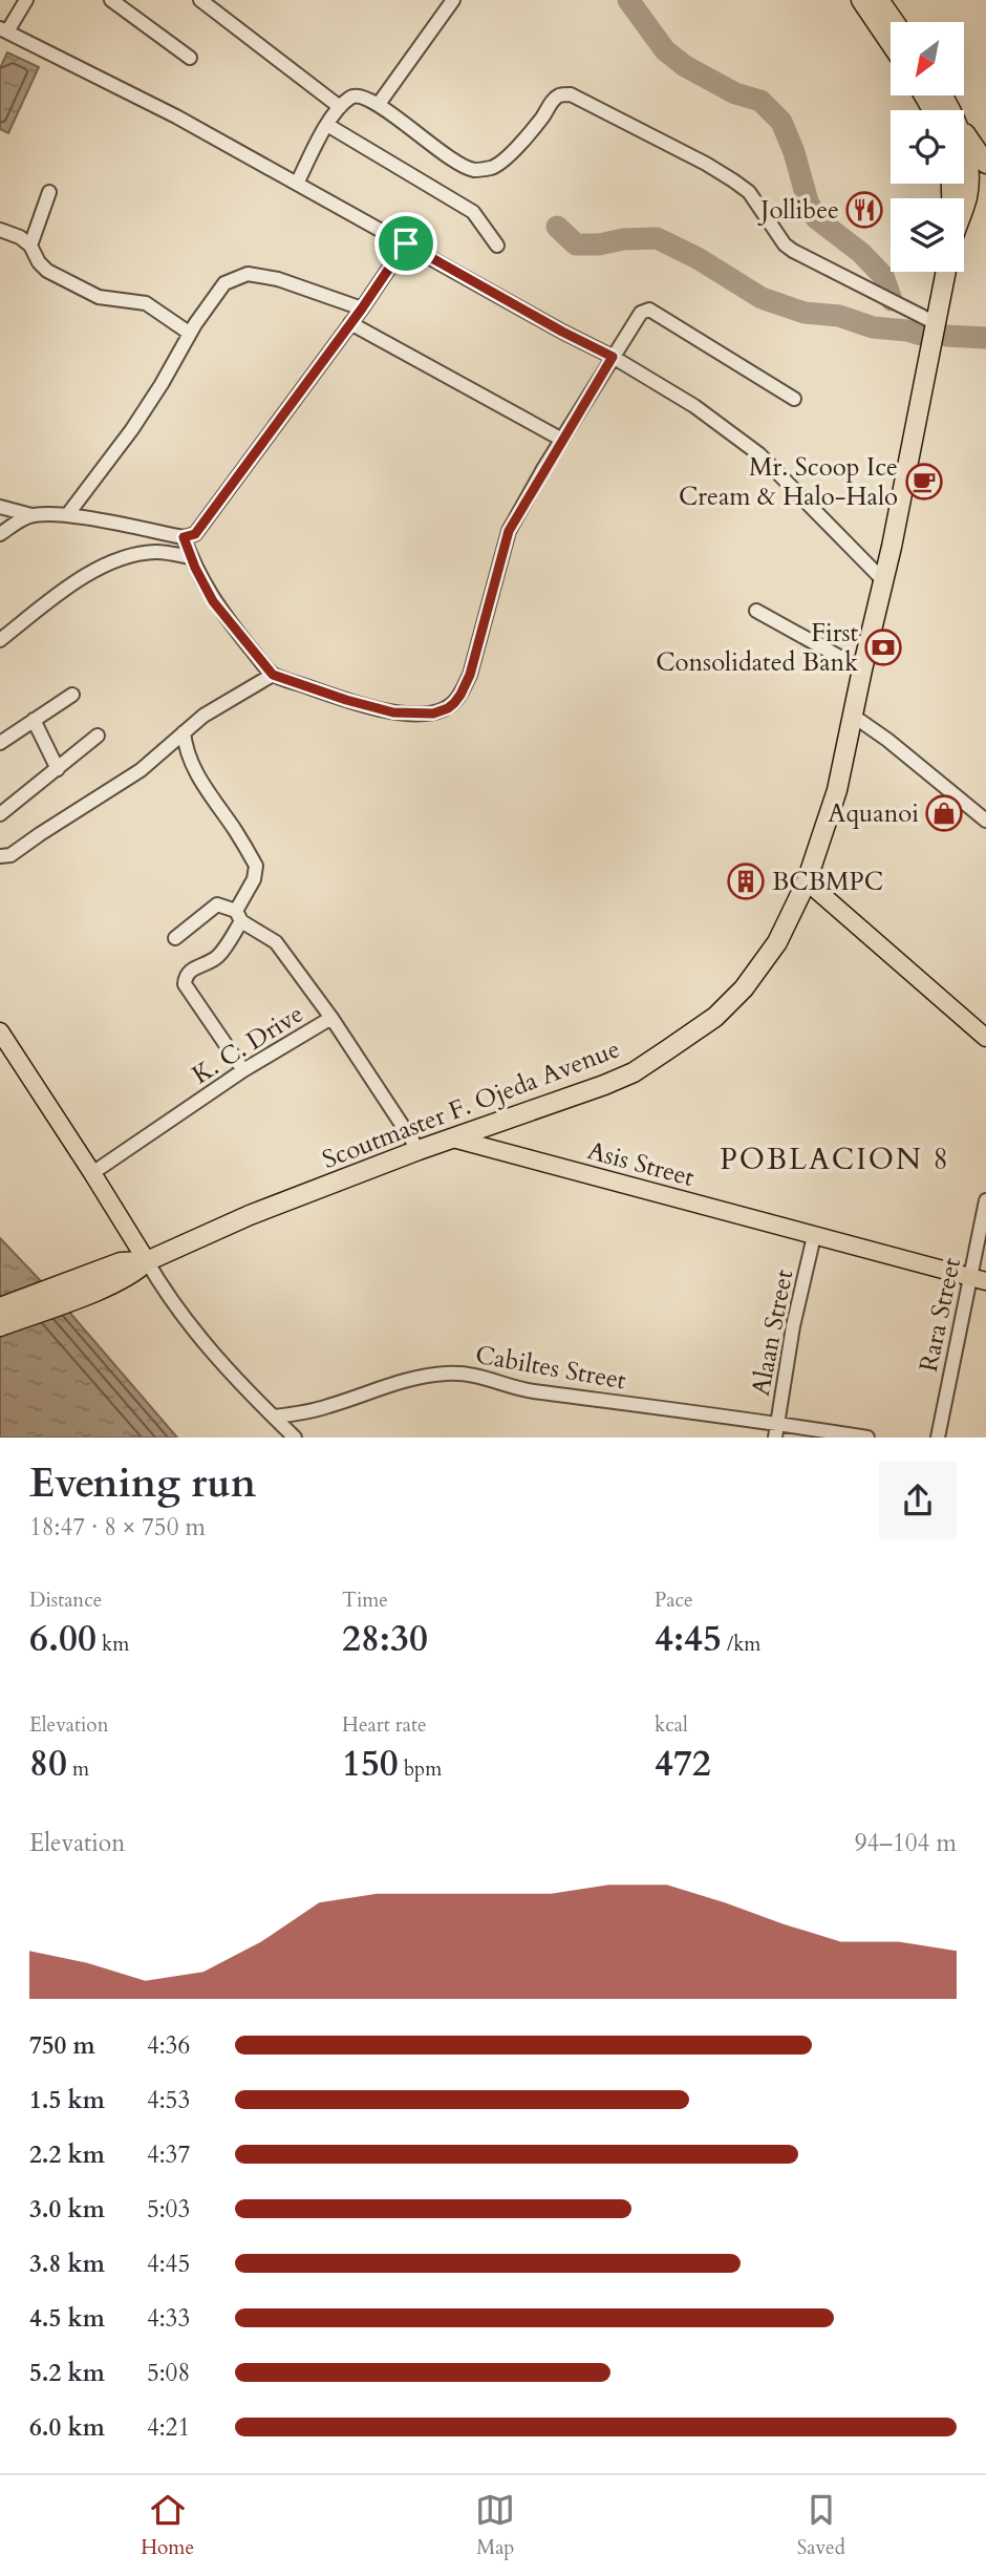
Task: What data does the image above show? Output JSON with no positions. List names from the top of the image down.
{
  "streets": {
    "highway": ["Scoutmaster F. Ojeda Avenue"],
    "main road": ["Asis Street"],
    "street": [
      "K. C. Drive",
      "Rara Street",
      "Alaan Street",
      "Cabiltes Street"
    ]
  },
  "crossings": [
    ["K. C. Drive", "Scoutmaster F. Ojeda Avenue"],
    ["Scoutmaster F. Ojeda Avenue", "Asis Street"],
    ["Asis Street", "Rara Street"],
    ["Asis Street", "Alaan Street"],
    ["Alaan Street", "Cabiltes Street"]
  ],
  "districts": ["POBLACION 8"],
  "places": {
    "restaurant": ["Jollibee"],
    "cafe": ["Mr. Scoop Ice Cream & Halo-Halo"],
    "bank": ["First Consolidated Bank"],
    "shop": ["Aquanoi"],
    "building": ["BCBMPC"]
  },
  "north": "bottom left",
  "page": {
    "heading": ["Evening run", "18:47 · 8 × 750 m"],
    "stats": [
      ["Distance", "6.00 km"],
      ["Time", "28:30"],
      ["Pace", "4:45 /km"],
      ["Elevation", "80 m"],
      ["Heart rate", "150 bpm"],
      ["kcal", "472"]
    ],
    "chart": ["Elevation", "94–104 m"],
    "list": [
      {
        "name": "750 m",
        "note": "4:36"
      },
      {
        "name": "1.5 km",
        "note": "4:53"
      },
      {
        "name": "2.2 km",
        "note": "4:37"
      },
      {
        "name": "3.0 km",
        "note": "5:03"
      },
      {
        "name": "3.8 km",
        "note": "4:45"
      },
      {
        "name": "4.5 km",
        "note": "4:33"
      },
      {
        "name": "5.2 km",
        "note": "5:08"
      },
      {
        "name": "6.0 km",
        "note": "4:21"
      }
    ],
    "tabs": ["Home", "Map", "Saved"]
  }
}
